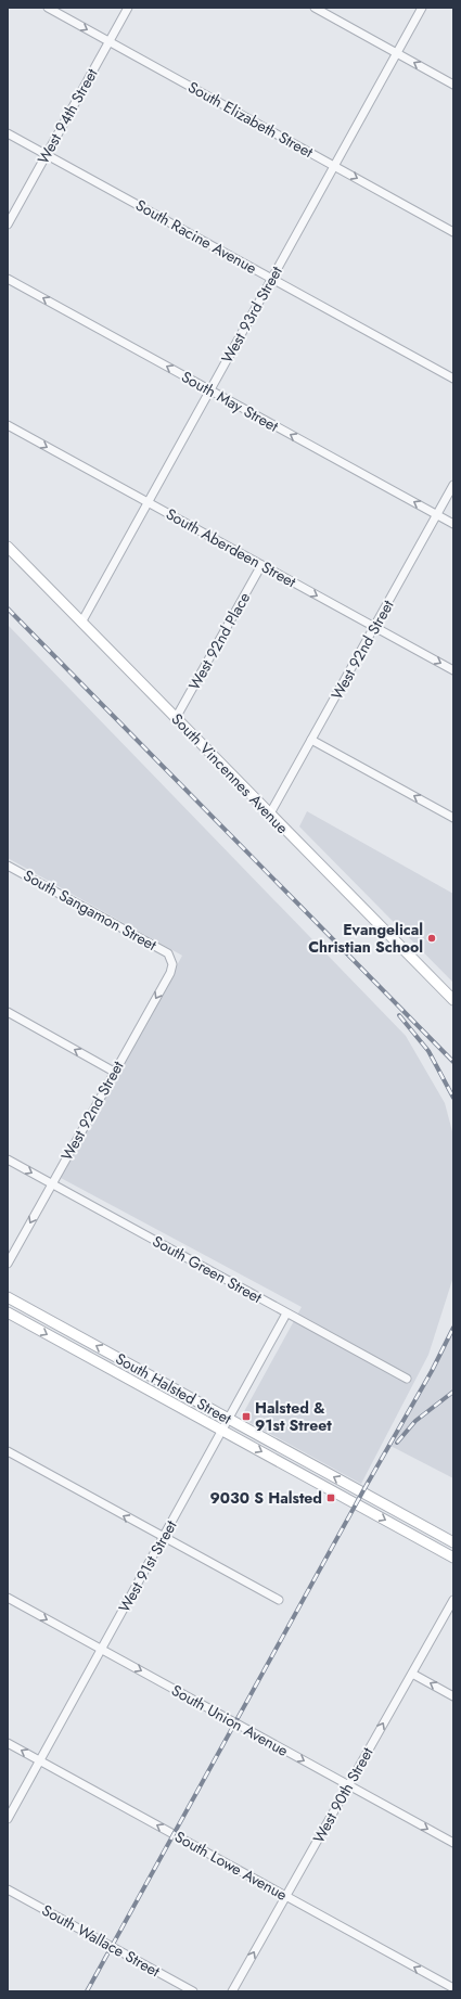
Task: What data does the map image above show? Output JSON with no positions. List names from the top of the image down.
{
  "streets": {
    "main road": ["South Vincennes Avenue", "South Halsted Street"],
    "street": [
      "West 94th Street",
      "South Elizabeth Street",
      "South Racine Avenue",
      "West 93rd Street",
      "South May Street",
      "South Aberdeen Street",
      "West 92nd Place",
      "West 92nd Street",
      "South Sangamon Street",
      "South Green Street",
      "West 91st Street",
      "South Union Avenue",
      "West 90th Street",
      "South Lowe Avenue",
      "South Wallace Street"
    ]
  },
  "crossings": [
    ["West 94th Street", "South Elizabeth Street"],
    ["West 94th Street", "South Racine Avenue"],
    ["South Elizabeth Street", "West 93rd Street"],
    ["South Racine Avenue", "West 93rd Street"],
    ["West 93rd Street", "South May Street"],
    ["West 93rd Street", "South Aberdeen Street"],
    ["West 93rd Street", "South Vincennes Avenue"],
    ["South May Street", "West 92nd Street"],
    ["South Aberdeen Street", "West 92nd Place"],
    ["South Aberdeen Street", "West 92nd Street"],
    ["West 92nd Place", "South Vincennes Avenue"],
    ["West 92nd Street", "South Vincennes Avenue"],
    ["West 92nd Street", "South Sangamon Street"],
    ["West 92nd Street", "South Green Street"],
    ["South Green Street", "West 91st Street"],
    ["South Halsted Street", "West 91st Street"],
    ["West 91st Street", "South Union Avenue"],
    ["West 91st Street", "South Lowe Avenue"],
    ["South Union Avenue", "West 90th Street"],
    ["West 90th Street", "South Lowe Avenue"]
  ],
  "one_way": [
    "South Elizabeth Street",
    "South May Street",
    "South Aberdeen Street",
    "South Union Avenue",
    "West 90th Street",
    "South Lowe Avenue"
  ],
  "places": {
    "other": ["Evangelical Christian School"],
    "transit": ["Halsted & 91st Street", "9030 S Halsted"]
  }
}
